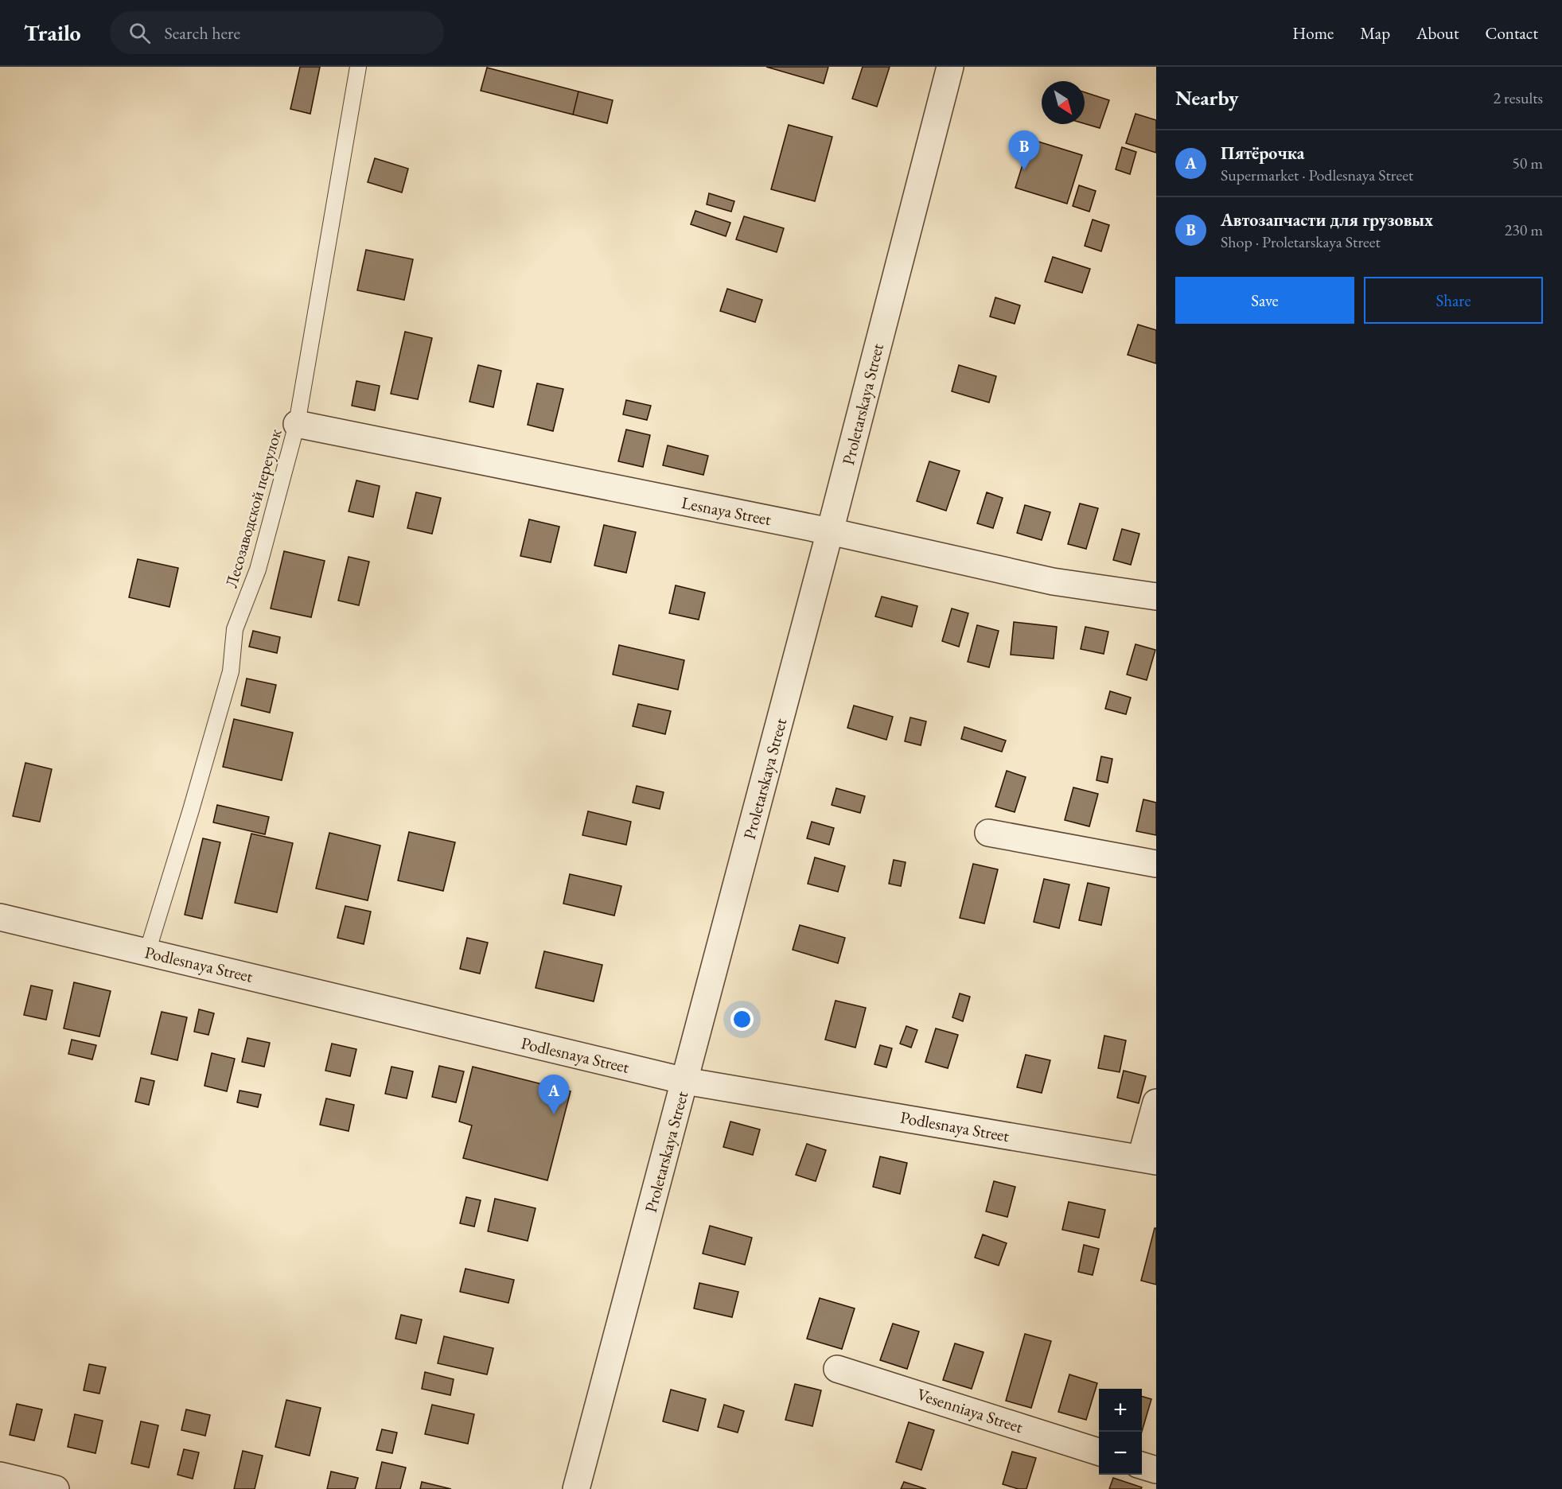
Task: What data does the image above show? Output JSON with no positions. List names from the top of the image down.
{
  "streets": {
    "street": [
      "Proletarskaya Street",
      "Lesnaya Street",
      "Podlesnaya Street",
      "Vesenniaya Street"
    ],
    "lane": ["Лесозаводской переулок"]
  },
  "crossings": [
    ["Proletarskaya Street", "Lesnaya Street"],
    ["Proletarskaya Street", "Podlesnaya Street"],
    ["Лесозаводской переулок", "Lesnaya Street"],
    ["Лесозаводской переулок", "Podlesnaya Street"]
  ],
  "north": "bottom right",
  "page": {
    "header": "Trailo",
    "search": "Search here",
    "nav": [
      "Home",
      "Map",
      "About",
      "Contact"
    ],
    "heading": ["Nearby", "2 results"],
    "list": [
      {
        "mark": "A",
        "name": "Пятёрочка",
        "note": "Supermarket · Podlesnaya Street",
        "value": "50 m"
      },
      {
        "mark": "B",
        "name": "Автозапчасти для грузовых",
        "note": "Shop · Proletarskaya Street",
        "value": "230 m"
      }
    ],
    "pins": ["B", "A"],
    "buttons": ["Save", "Share"],
    "map_buttons": ["+", "−"]
  }
}
